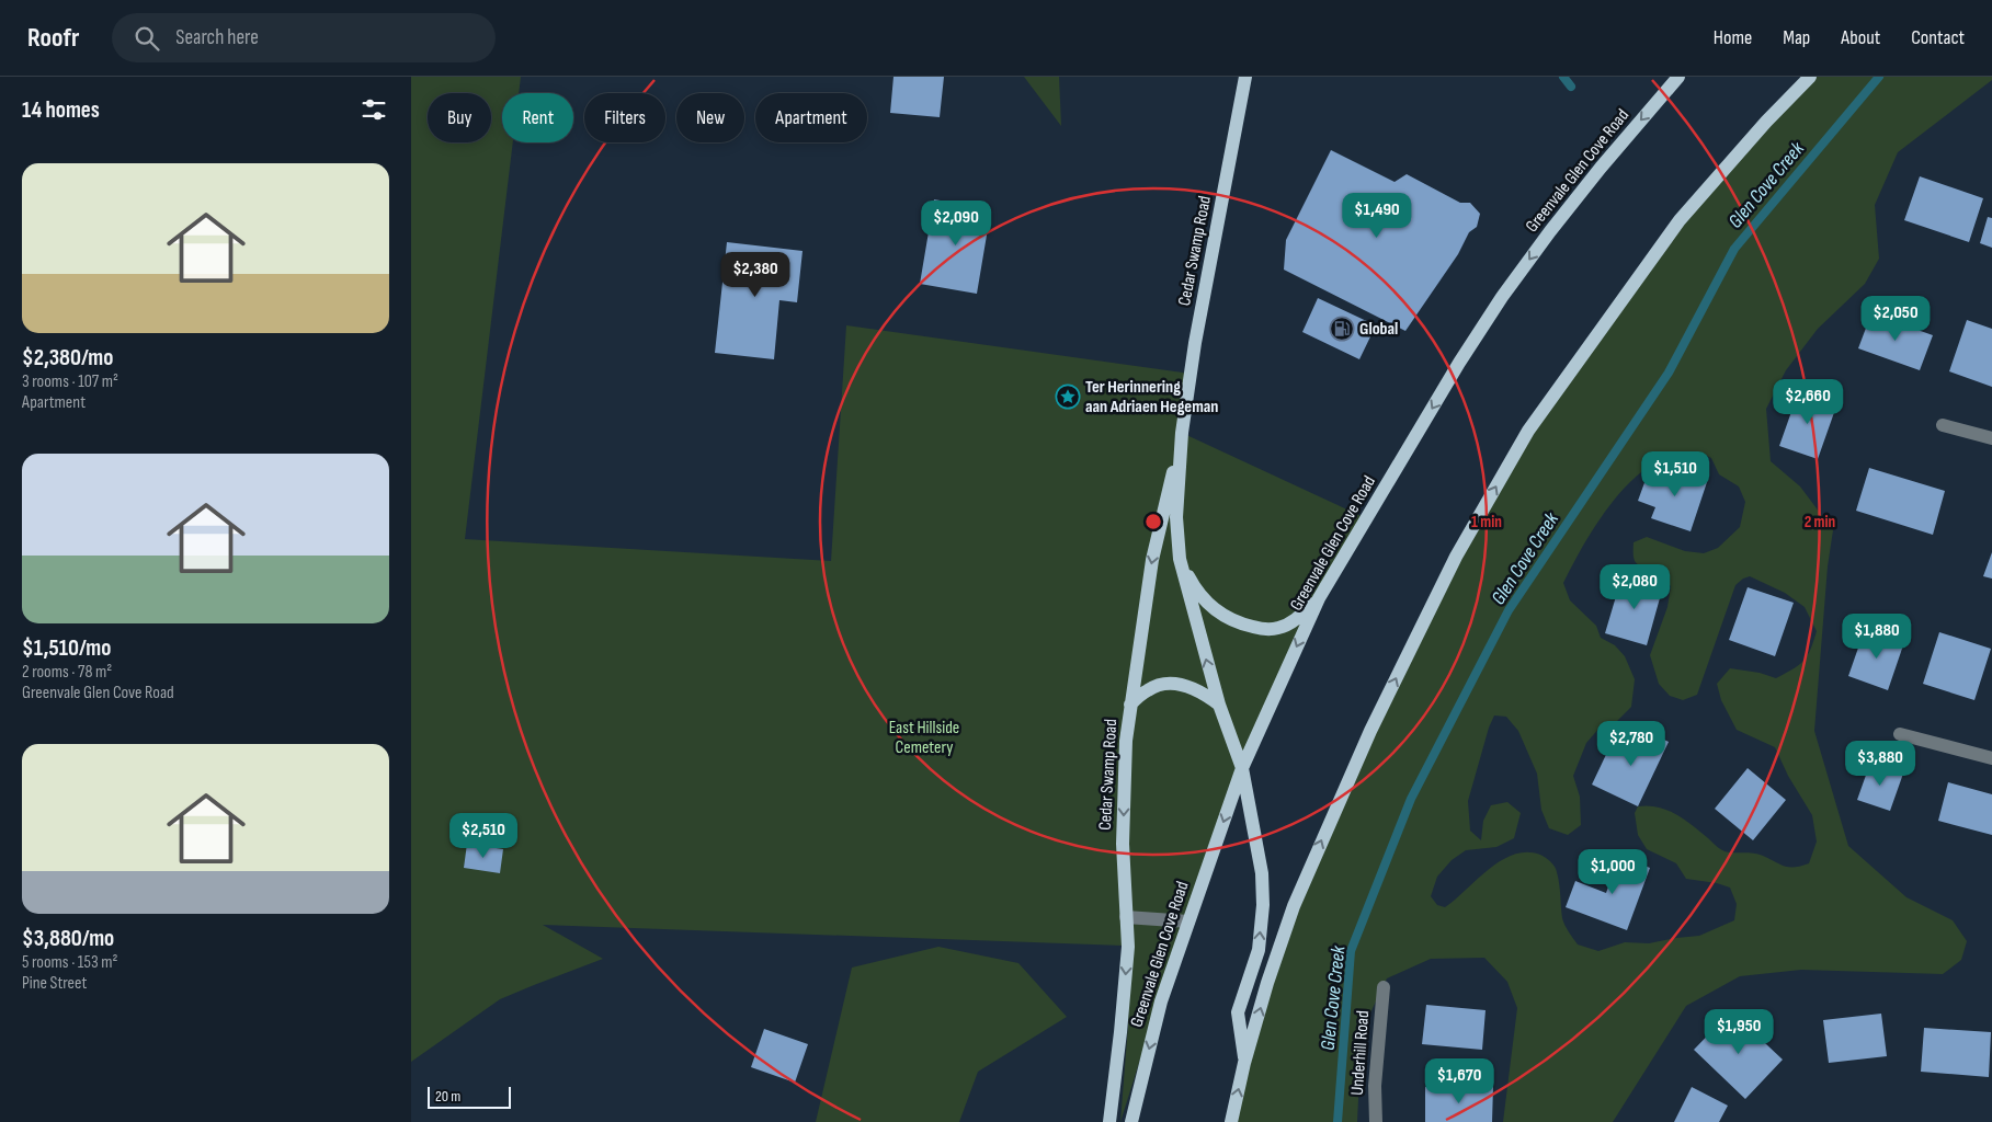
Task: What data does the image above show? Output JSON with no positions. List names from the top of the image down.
{
  "streets": {
    "main road": ["Greenvale Glen Cove Road", "Cedar Swamp Road"],
    "street": ["Underhill Road"]
  },
  "crossings": [
    ["Greenvale Glen Cove Road", "Cedar Swamp Road"]
  ],
  "water": ["Glen Cove Creek"],
  "parks": ["East Hillside Cemetery"],
  "places": {
    "fuel station": ["Global"],
    "place": ["Ter Herinnering aan Adriaen Hegeman"]
  },
  "scale_bar": "20 m",
  "page": {
    "header": "Roofr",
    "search": "Search here",
    "nav": [
      "Home",
      "Map",
      "About",
      "Contact"
    ],
    "heading": "14 homes",
    "chip": [
      "Buy",
      "Rent",
      "Filters",
      "New",
      "Apartment"
    ],
    "list": [
      {
        "name": "$2,380/mo",
        "note": "3 rooms · 107 m² · Apartment"
      },
      {
        "name": "$1,510/mo",
        "note": "2 rooms · 78 m² · Greenvale Glen Cove Road"
      },
      {
        "name": "$3,880/mo",
        "note": "5 rooms · 153 m² · Pine Street"
      }
    ],
    "price": [
      "$1,490",
      "$2,090",
      "$2,380",
      "$2,050",
      "$2,660",
      "$1,510",
      "$2,080",
      "$1,880",
      "$2,780",
      "$3,880",
      "$2,510",
      "$1,000",
      "$1,950",
      "$1,670"
    ],
    "scale": "20 m"
  },
  "rings": ["1 min", "2 min"]
}
